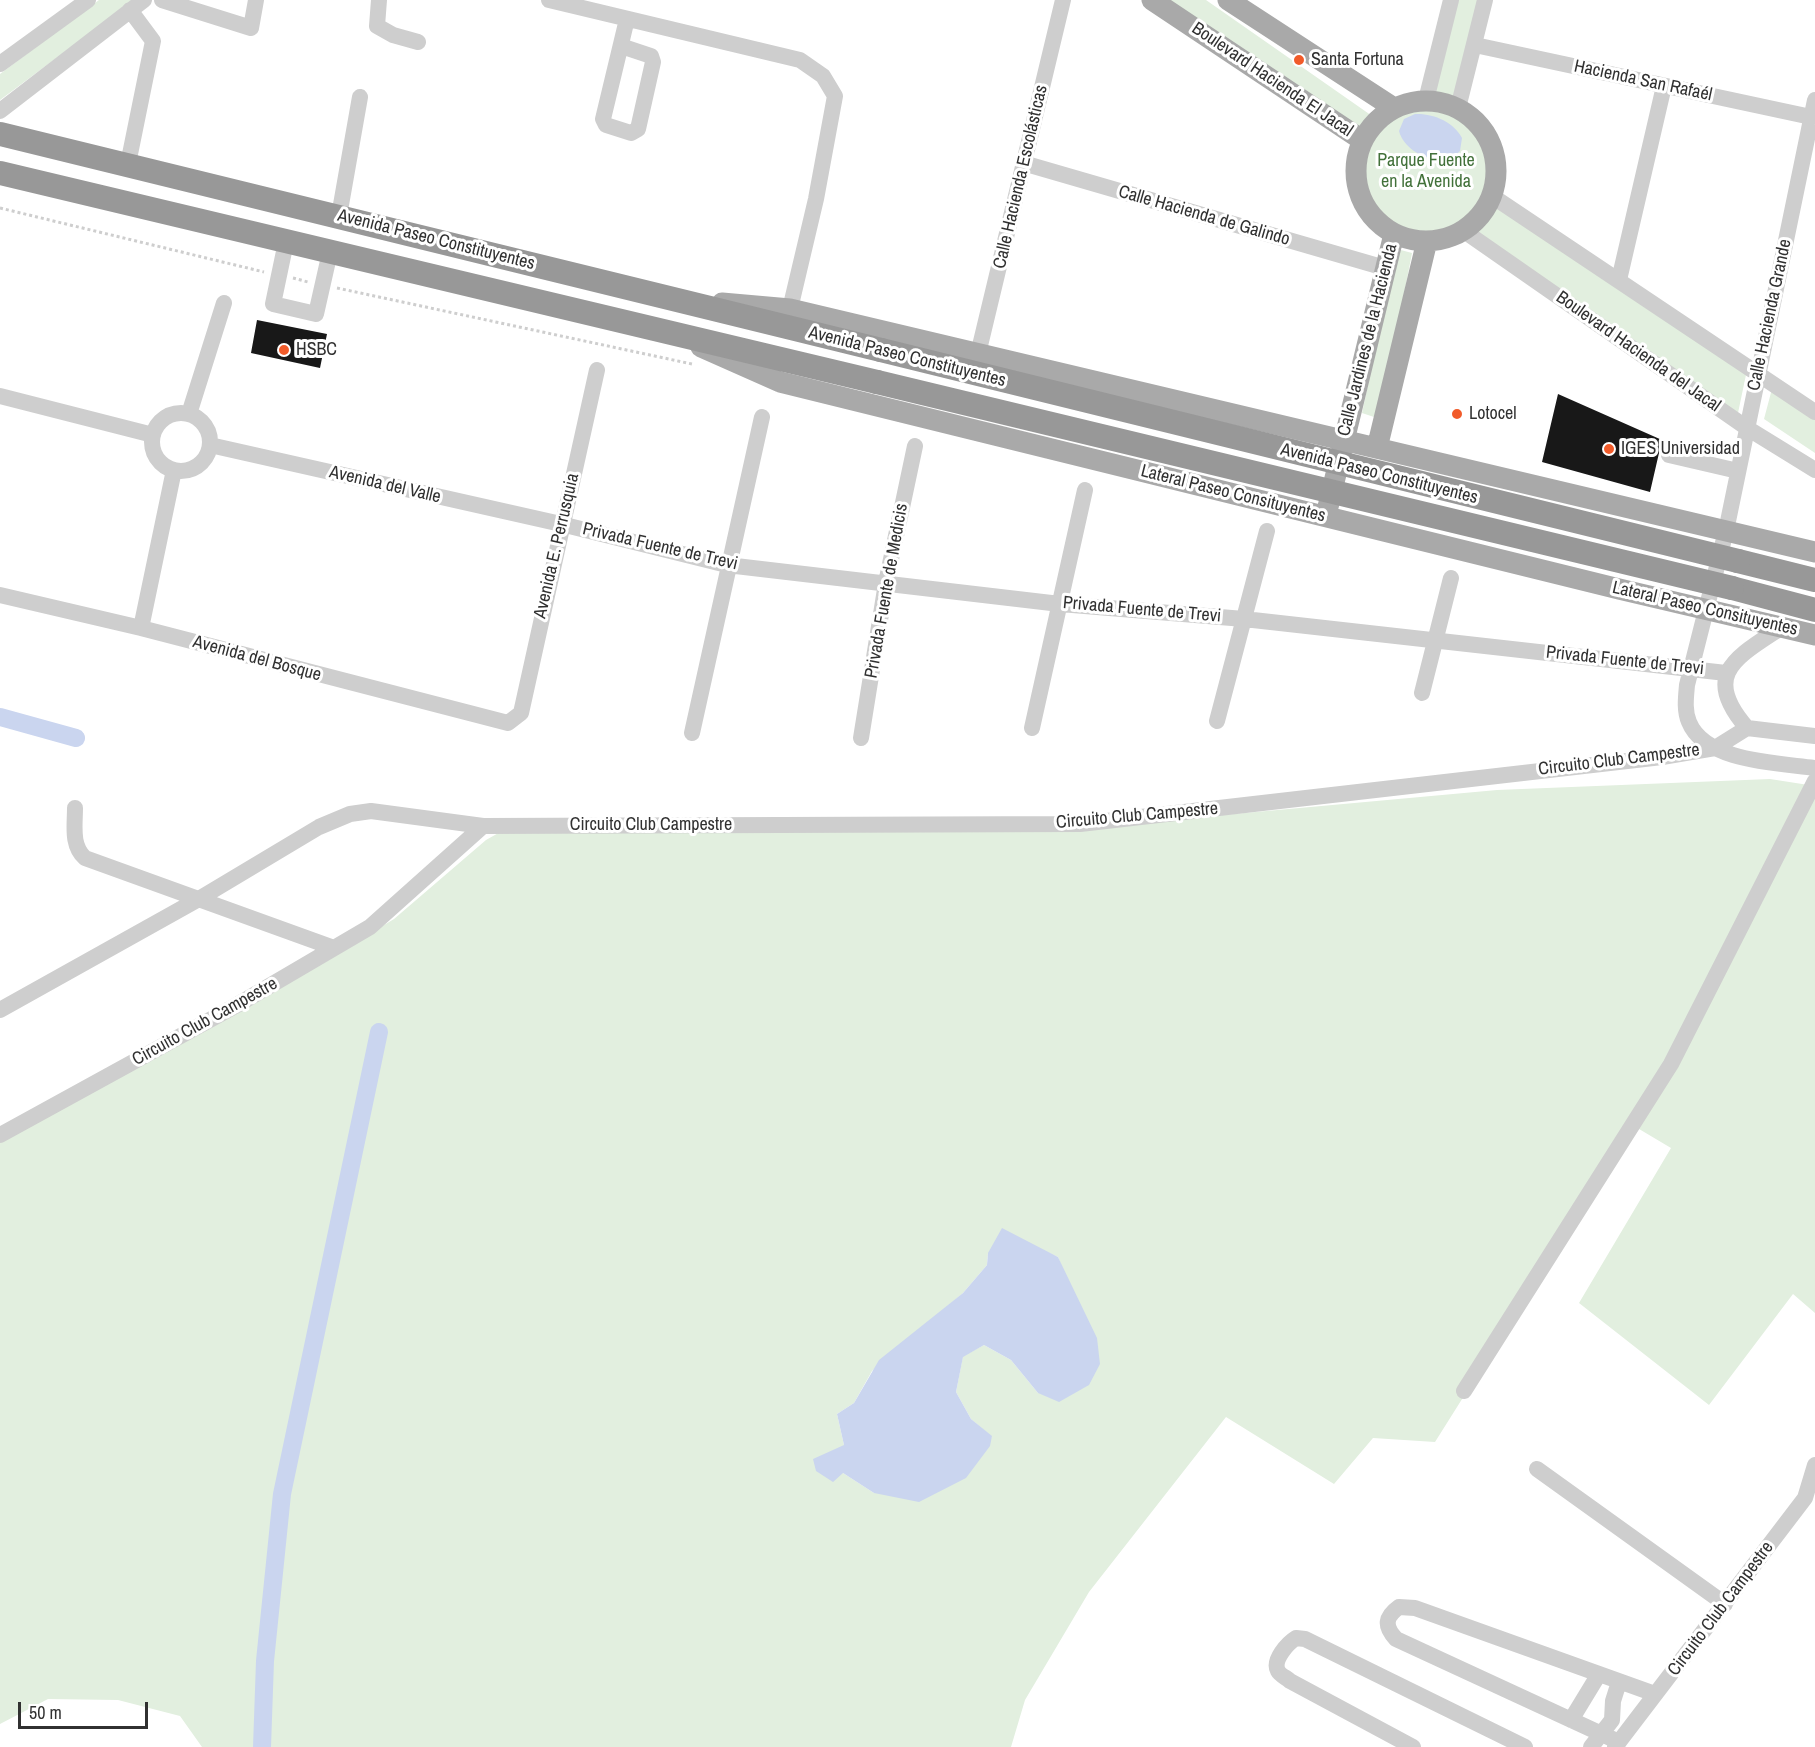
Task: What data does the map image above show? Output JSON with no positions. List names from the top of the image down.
{
  "streets": {
    "highway": ["Avenida Paseo Constituyentes"],
    "main road": ["Boulevard Hacienda El Jacal", "Calle Jardines de la Hacienda", "Lateral Paseo Consituyentes"],
    "street": [
      "Hacienda San Rafaél",
      "Calle Hacienda Escolásticas",
      "Calle Hacienda de Galindo",
      "Calle Hacienda Grande",
      "Boulevard Hacienda del Jacal",
      "Avenida del Valle",
      "Avenida E. Perrusquia",
      "Privada Fuente de Trevi",
      "Privada Fuente de Medicis",
      "Avenida del Bosque",
      "Circuito Club Campestre"
    ]
  },
  "crossings": [
    ["Boulevard Hacienda El Jacal", "Calle Jardines de la Hacienda"],
    ["Boulevard Hacienda El Jacal", "Boulevard Hacienda del Jacal"],
    ["Hacienda San Rafaél", "Calle Hacienda Grande"],
    ["Calle Hacienda Escolásticas", "Calle Hacienda de Galindo"],
    ["Calle Hacienda de Galindo", "Calle Jardines de la Hacienda"],
    ["Avenida Paseo Constituyentes", "Lateral Paseo Consituyentes"],
    ["Calle Hacienda Grande", "Boulevard Hacienda del Jacal"],
    ["Calle Jardines de la Hacienda", "Boulevard Hacienda del Jacal"],
    ["Calle Jardines de la Hacienda", "Lateral Paseo Consituyentes"],
    ["Avenida del Valle", "Avenida E. Perrusquia"],
    ["Avenida del Valle", "Privada Fuente de Trevi"],
    ["Avenida E. Perrusquia", "Privada Fuente de Trevi"],
    ["Avenida E. Perrusquia", "Avenida del Bosque"],
    ["Privada Fuente de Trevi", "Privada Fuente de Medicis"]
  ],
  "parks": ["Parque Fuente en la Avenida"],
  "places": [
    "Santa Fortuna",
    "HSBC",
    "Lotocel",
    "IGES Universidad"
  ],
  "scale_bar": "50 m"
}
